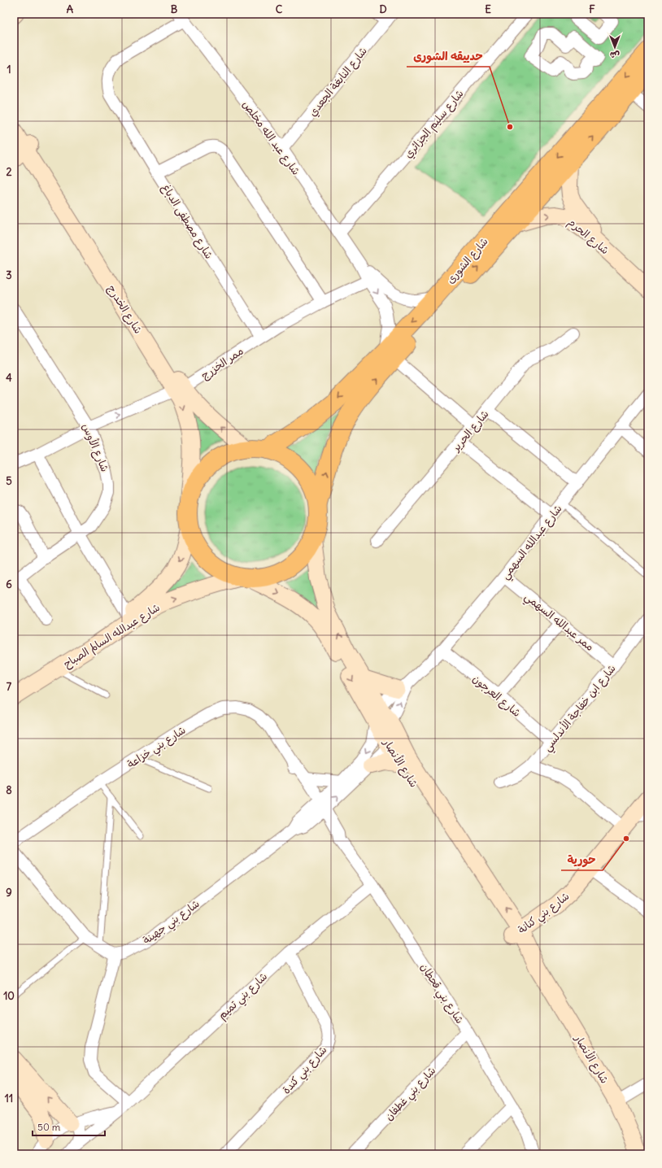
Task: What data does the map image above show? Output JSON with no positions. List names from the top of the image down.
{
  "streets": {
    "main road": ["شارع الشورى"],
    "street": [
      "شارع النابغة الجعدي",
      "شارع سليم الجزائري",
      "شارع عبد الله مخلص",
      "شارع مصطفى الدباغ",
      "شارع الحرم",
      "شارع الخدرج",
      "ممر الخزرج",
      "شارع الحرير",
      "شارع الأوس",
      "شارع عبدالله السهمي",
      "ممر عبدالله السهمي",
      "شارع عبدالله السالم الصباح",
      "شارع العرجون",
      "شارع ابن خفاجة الأندلسي",
      "شارع بني خزاعة",
      "شارع الأنصار",
      "شارع بني كنانة",
      "شارع بني جهينة",
      "شارع بني قحطان",
      "شارع بني تميم",
      "شارع بني كندة",
      "شارع بني غطفان"
    ]
  },
  "crossings": [
    ["شارع النابغة الجعدي", "شارع عبد الله مخلص"],
    ["شارع سليم الجزائري", "شارع عبد الله مخلص"],
    ["شارع عبد الله مخلص", "شارع مصطفى الدباغ"],
    ["شارع عبد الله مخلص", "شارع الشورى"],
    ["شارع مصطفى الدباغ", "ممر الخزرج"],
    ["شارع الحرم", "شارع الشورى"],
    ["شارع الخدرج", "ممر الخزرج"],
    ["ممر الخزرج", "شارع الأوس"],
    ["شارع عبدالله السهمي", "ممر عبدالله السهمي"],
    ["شارع عبدالله السهمي", "شارع العرجون"],
    ["شارع عبدالله السهمي", "شارع الأنصار"],
    ["شارع عبدالله السهمي", "شارع بني جهينة"],
    ["ممر عبدالله السهمي", "شارع ابن خفاجة الأندلسي"],
    ["شارع عبدالله السالم الصباح", "شارع الأنصار"],
    ["شارع العرجون", "شارع ابن خفاجة الأندلسي"],
    ["شارع بني خزاعة", "شارع بني جهينة"],
    ["شارع بني خزاعة", "شارع بني قحطان"],
    ["شارع الأنصار", "شارع بني كنانة"],
    ["شارع الأنصار", "شارع بني جهينة"],
    ["شارع بني جهينة", "شارع بني قحطان"],
    ["شارع بني قحطان", "شارع بني تميم"],
    ["شارع بني قحطان", "شارع بني غطفان"],
    ["شارع بني تميم", "شارع بني كندة"]
  ],
  "one_way": ["شارع الحرم", "ممر الخزرج"],
  "places": ["حدييقه الشورى", "حورية"],
  "scale_bar": "50 m",
  "north": "bottom",
  "grid": {
    "columns": [
      "A",
      "B",
      "C",
      "D",
      "E",
      "F"
    ],
    "rows": [
      "1",
      "2",
      "3",
      "4",
      "5",
      "6",
      "7",
      "8",
      "9",
      "10",
      "11"
    ]
  }
}
